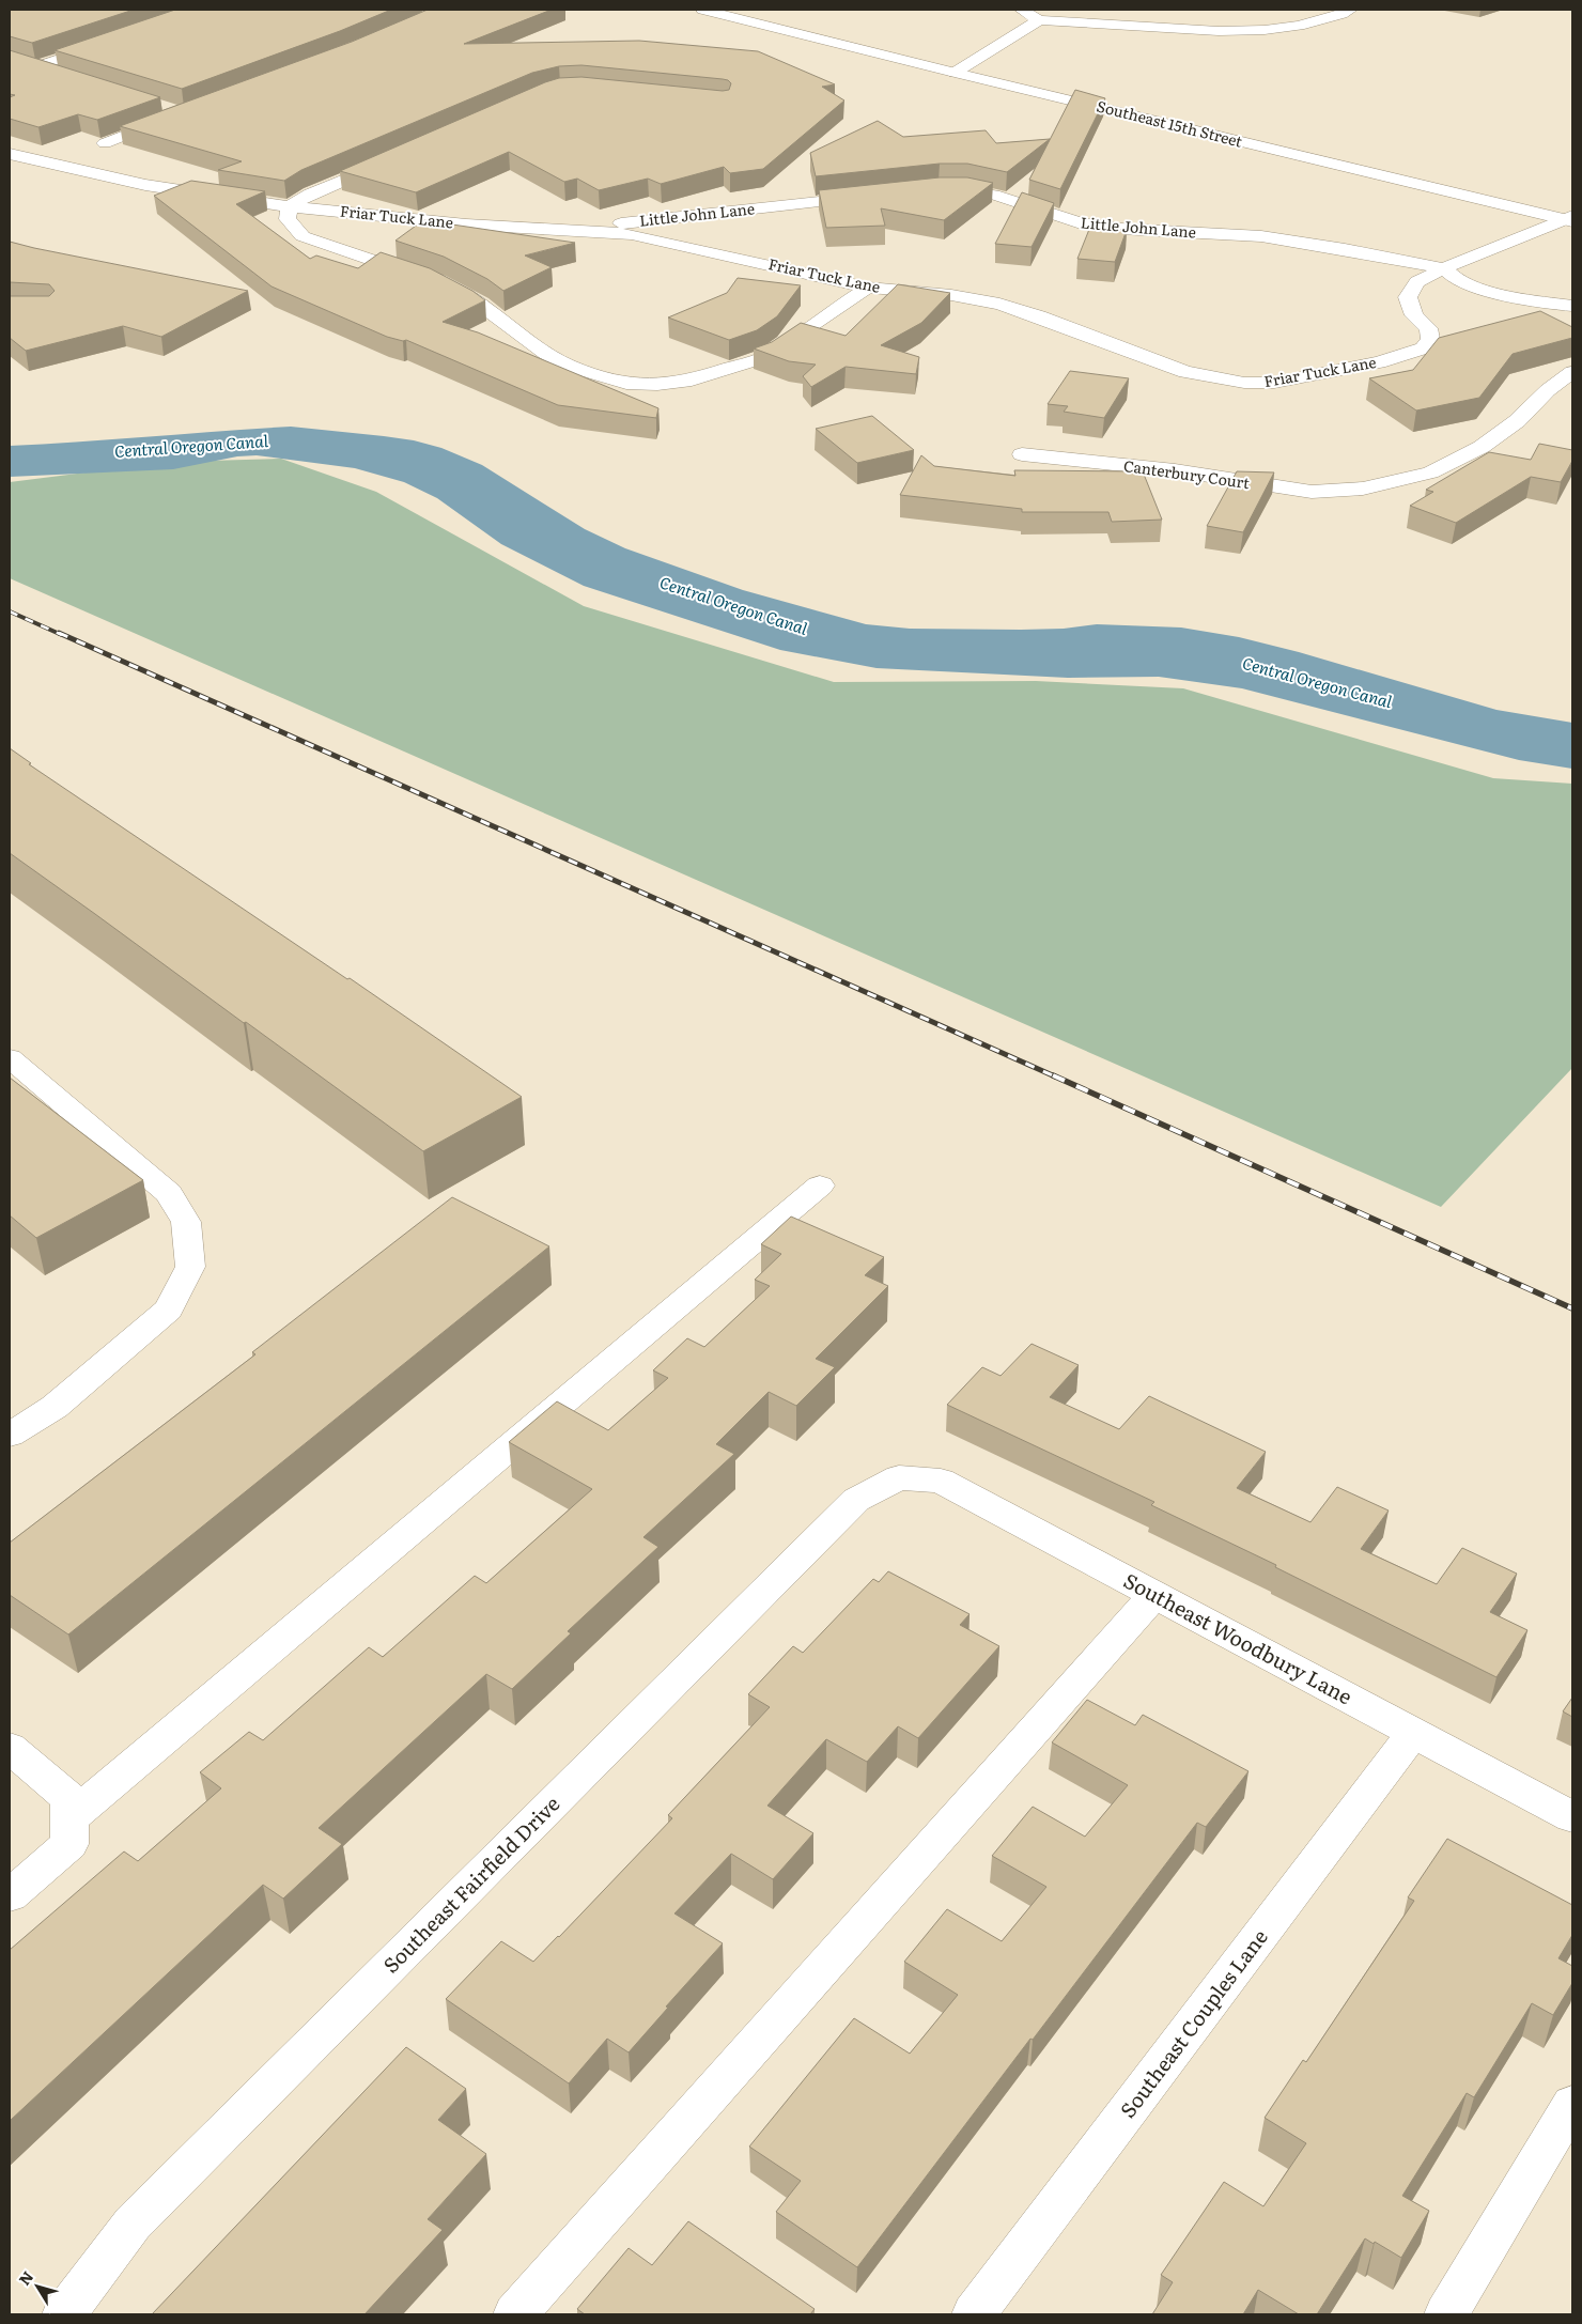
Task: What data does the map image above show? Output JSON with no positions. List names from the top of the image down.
{
  "streets": {
    "street": [
      "Southeast 15th Street",
      "Little John Lane",
      "Friar Tuck Lane",
      "Canterbury Court",
      "Southeast Woodbury Lane",
      "Southeast Fairfield Drive",
      "Southeast Couples Lane"
    ]
  },
  "crossings": [
    ["Southeast 15th Street", "Friar Tuck Lane"],
    ["Little John Lane", "Friar Tuck Lane"],
    ["Southeast Woodbury Lane", "Southeast Fairfield Drive"],
    ["Southeast Woodbury Lane", "Southeast Couples Lane"]
  ],
  "water": ["Central Oregon Canal"],
  "north": "top left"
}
